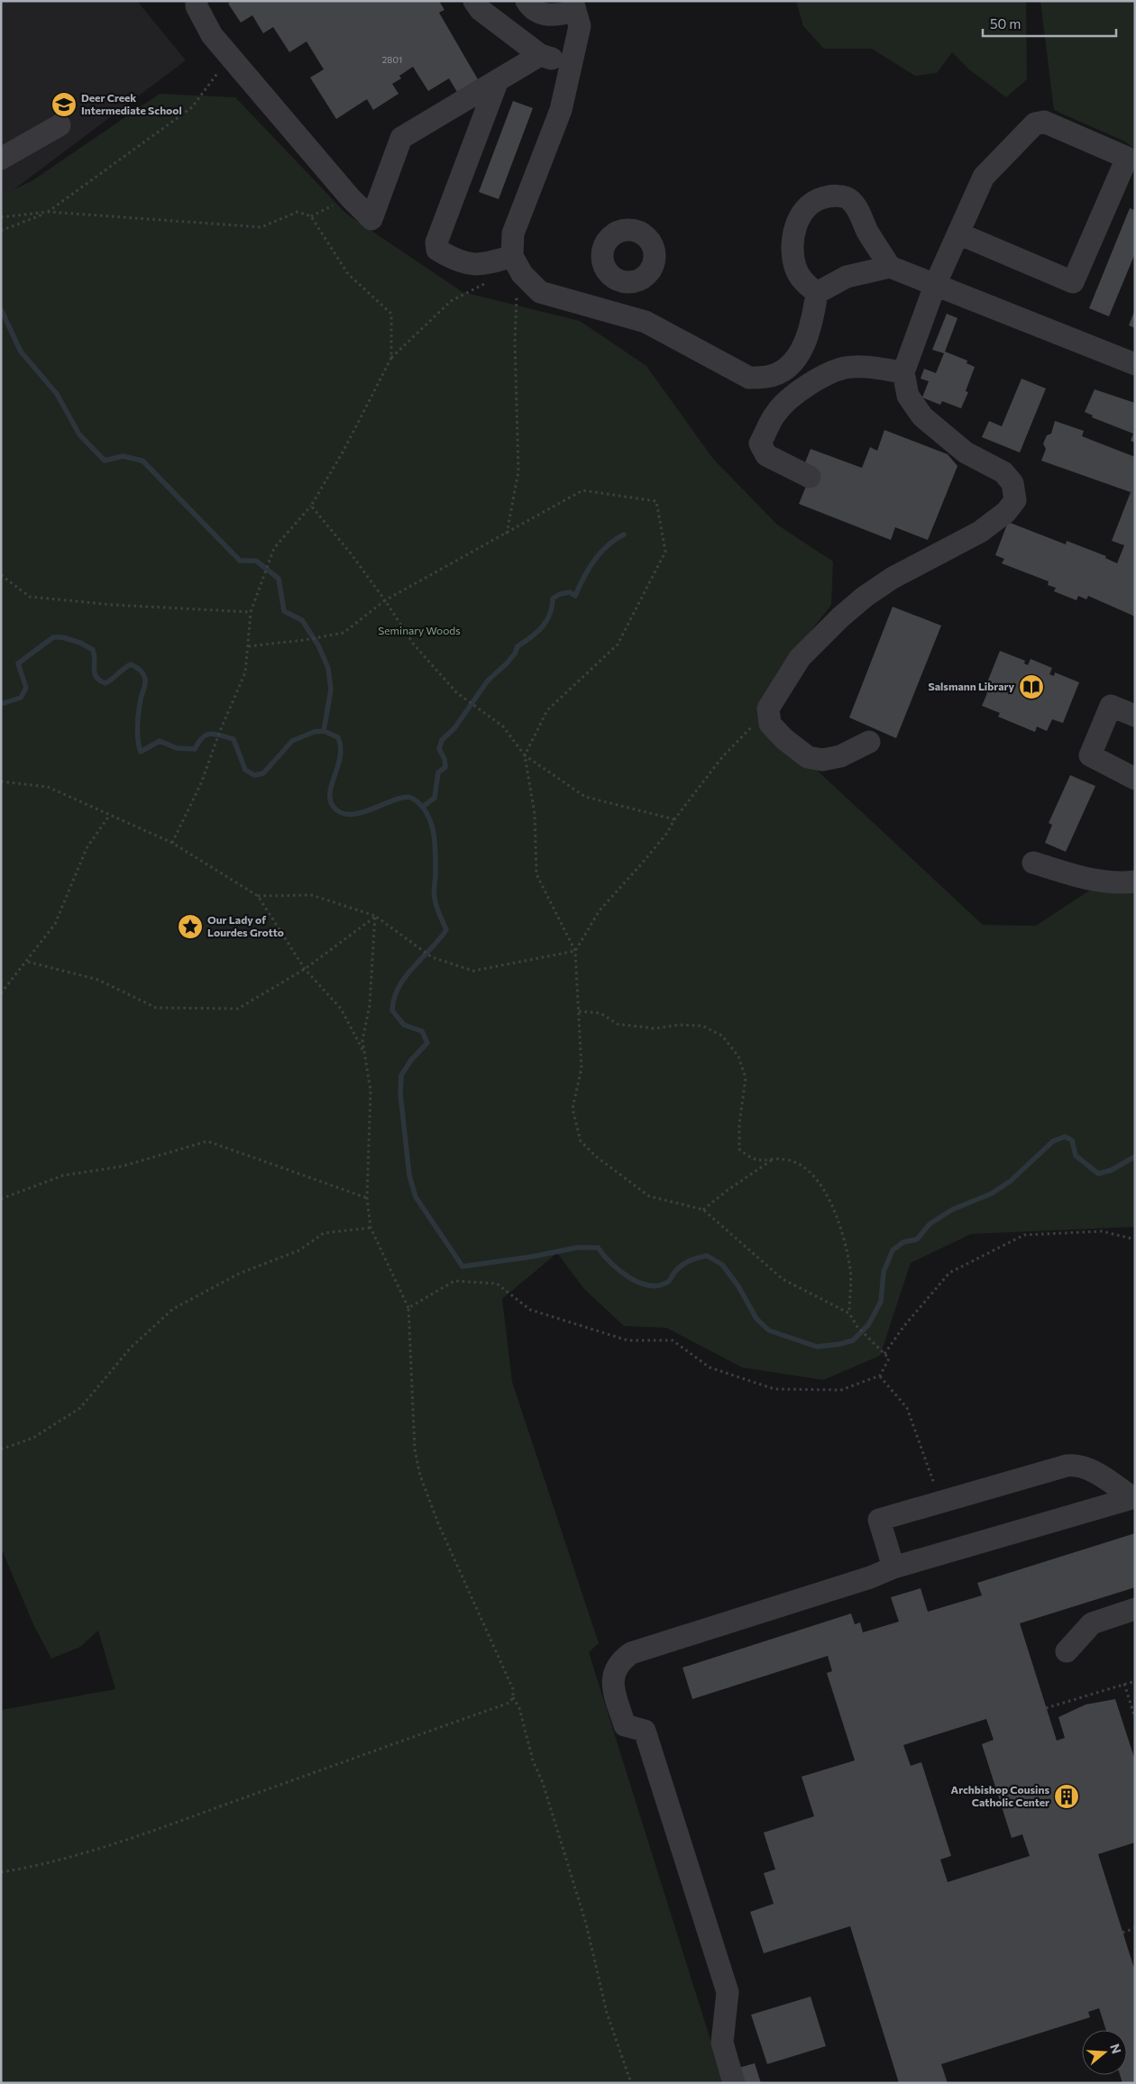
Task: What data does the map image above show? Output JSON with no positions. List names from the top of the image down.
{
  "parks": ["Seminary Woods"],
  "places": {
    "school or university": ["Deer Creek Intermediate School"],
    "library": ["Salsmann Library"],
    "place": ["Our Lady of Lourdes Grotto"],
    "building": ["Archbishop Cousins Catholic Center"]
  },
  "house_numbers": ["2801"],
  "scale_bar": "50 m",
  "north": "right"
}
